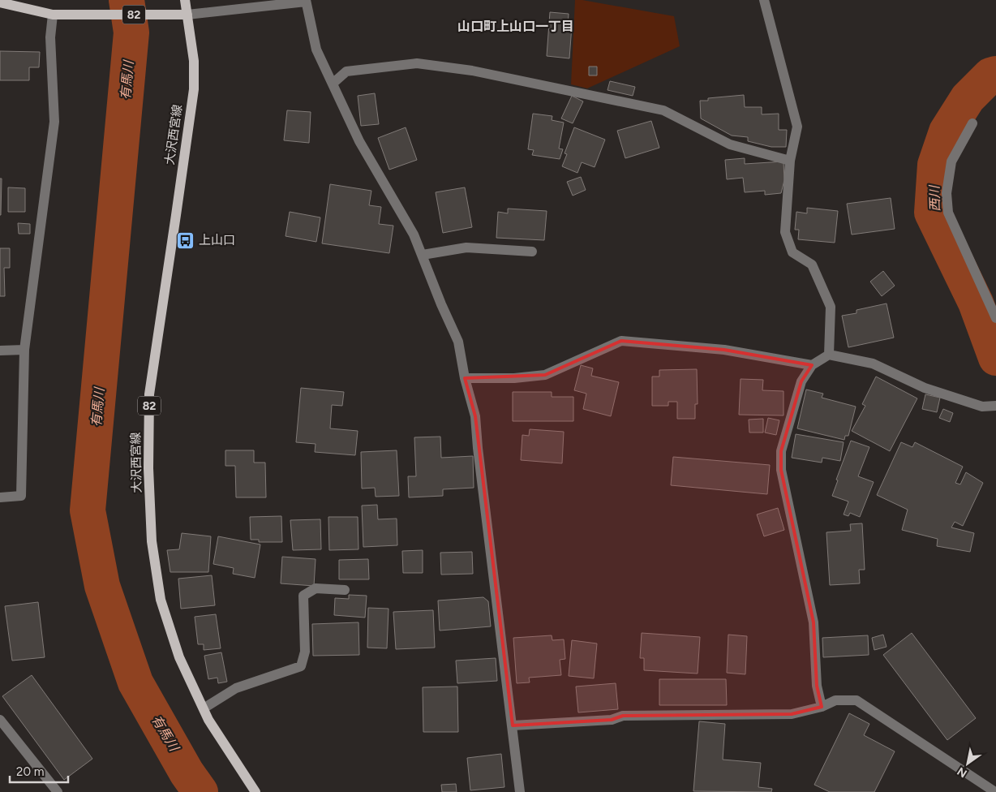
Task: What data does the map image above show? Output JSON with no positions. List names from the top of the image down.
{
  "streets": {
    "main road": ["82", "大沢西宮線"]
  },
  "crossings": [
    ["82", "大沢西宮線"]
  ],
  "districts": ["山口町上山口一丁目"],
  "water": ["有馬川", "西川"],
  "places": {
    "bus stop": ["上山口"]
  },
  "scale_bar": "20 m",
  "north": "bottom left"
}
